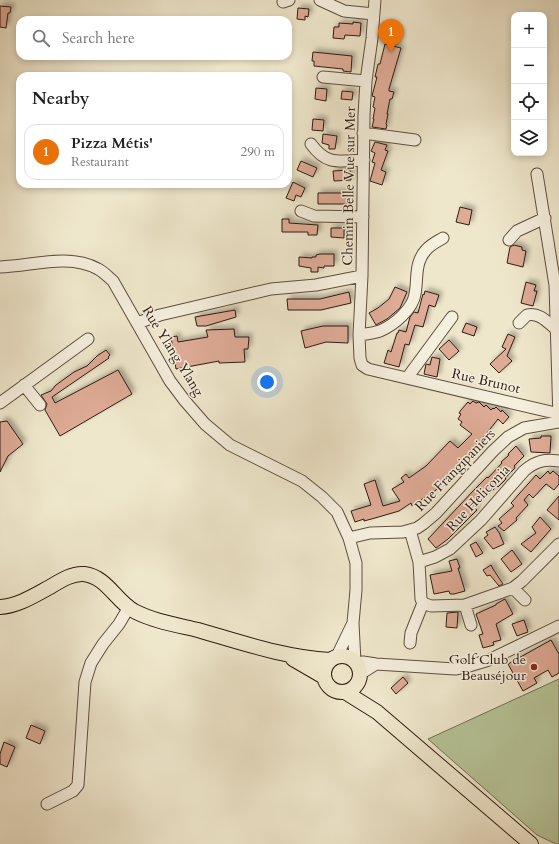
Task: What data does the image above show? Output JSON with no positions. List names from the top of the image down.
{
  "streets": {
    "street": [
      "Chemin Belle Vue sur Mer",
      "Rue Ylang Ylang",
      "Rue Brunot",
      "Rue Frangipaniers",
      "Rue Heliconia"
    ]
  },
  "crossings": [
    ["Chemin Belle Vue sur Mer", "Rue Brunot"],
    ["Rue Ylang Ylang", "Rue Frangipaniers"]
  ],
  "places": ["Golf Club de Beauséjour"],
  "page": {
    "map_buttons": ["+", "−"],
    "search": "Search here",
    "pins": "1",
    "heading": "Nearby",
    "list": [
      {
        "mark": "1",
        "name": "Pizza Métis'",
        "note": "Restaurant",
        "value": "290 m"
      }
    ]
  }
}
